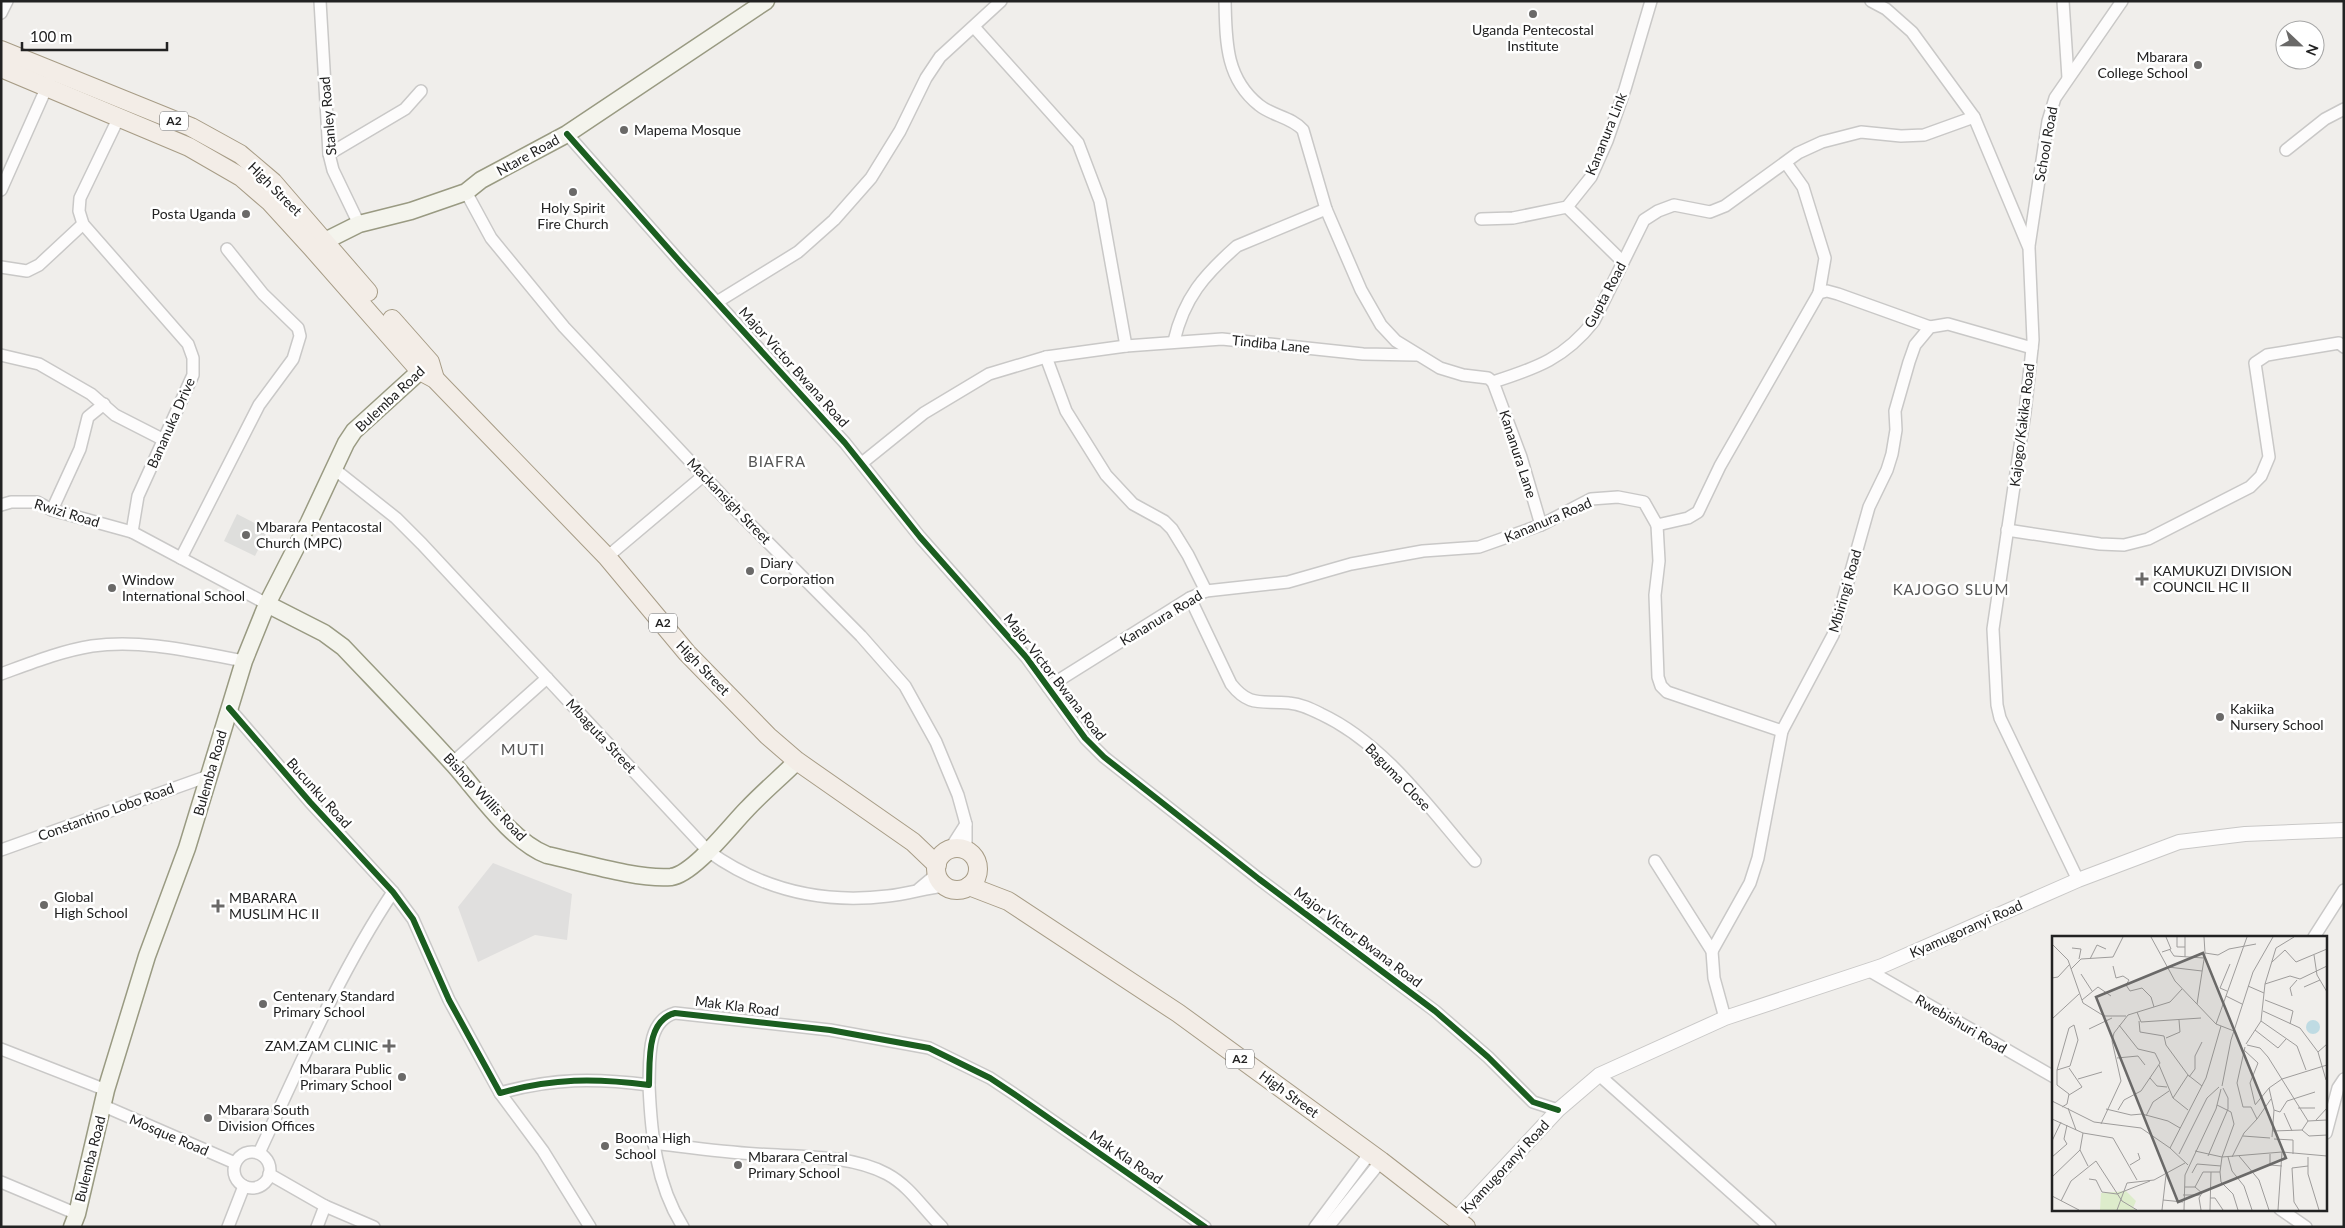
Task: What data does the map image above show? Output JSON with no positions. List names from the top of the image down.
{
  "streets": {
    "main road": [
      "A2",
      "Ntare Road",
      "High Street",
      "Bulemba Road",
      "Bishop Willis Road"
    ],
    "street": [
      "Stanley Road",
      "Kananura Link",
      "School Road",
      "Gupta Road",
      "Tindiba Lane",
      "Major Victor Bwana Road",
      "Bananuka Drive",
      "Kajogo/Kakika Road",
      "Kananura Lane",
      "Mackansigh Street",
      "Rwizi Road",
      "Kananura Road",
      "Mbiringi Road",
      "Mbaguta Street",
      "Baguma Close",
      "Bucunku Road",
      "Constantino Lobo Road",
      "Kyamugoranyi Road",
      "Mak Kla Road",
      "Rwebishuri Road",
      "Mosque Road"
    ]
  },
  "crossings": [
    ["Stanley Road", "Ntare Road"],
    ["A2", "High Street"],
    ["A2", "Mackansigh Street"],
    ["A2", "Mbaguta Street"],
    ["School Road", "Kajogo/Kakika Road"],
    ["Ntare Road", "High Street"],
    ["Ntare Road", "Major Victor Bwana Road"],
    ["Ntare Road", "Mackansigh Street"],
    ["High Street", "Bulemba Road"],
    ["High Street", "Mackansigh Street"],
    ["High Street", "Mbaguta Street"],
    ["High Street", "Bishop Willis Road"],
    ["High Street", "Kyamugoranyi Road"],
    ["Gupta Road", "Kajogo/Kakika Road"],
    ["Gupta Road", "Kananura Lane"],
    ["Tindiba Lane", "Major Victor Bwana Road"],
    ["Major Victor Bwana Road", "Kananura Road"],
    ["Major Victor Bwana Road", "Kyamugoranyi Road"],
    ["Bulemba Road", "Mbaguta Street"],
    ["Bulemba Road", "Bucunku Road"],
    ["Bulemba Road", "Bishop Willis Road"],
    ["Bulemba Road", "Constantino Lobo Road"],
    ["Bulemba Road", "Mosque Road"],
    ["Bananuka Drive", "Rwizi Road"],
    ["Kajogo/Kakika Road", "Kyamugoranyi Road"],
    ["Kananura Lane", "Kananura Road"],
    ["Mackansigh Street", "Mbaguta Street"],
    ["Kananura Road", "Baguma Close"],
    ["Mbaguta Street", "Bishop Willis Road"],
    ["Kyamugoranyi Road", "Rwebishuri Road"]
  ],
  "districts": ["BIAFRA", "KAJOGO SLUM", "MUTI"],
  "places": {
    "other": [
      "Uganda Pentecostal Institute",
      "Mbarara College School",
      "Mapema Mosque",
      "Holy Spirit Fire Church",
      "Posta Uganda",
      "Mbarara Pentacostal Church (MPC)",
      "Diary Corporation",
      "Window International School",
      "Kakiika Nursery School",
      "Global High School",
      "Centenary Standard Primary School",
      "Mbarara Public Primary School",
      "Mbarara South Division Offices",
      "Booma High School",
      "Mbarara Central Primary School"
    ],
    "health": ["KAMUKUZI DIVISION COUNCIL HC II", "MBARARA MUSLIM HC II", "ZAM.ZAM CLINIC"]
  },
  "scale_bar": "100 m",
  "north": "right"
}
